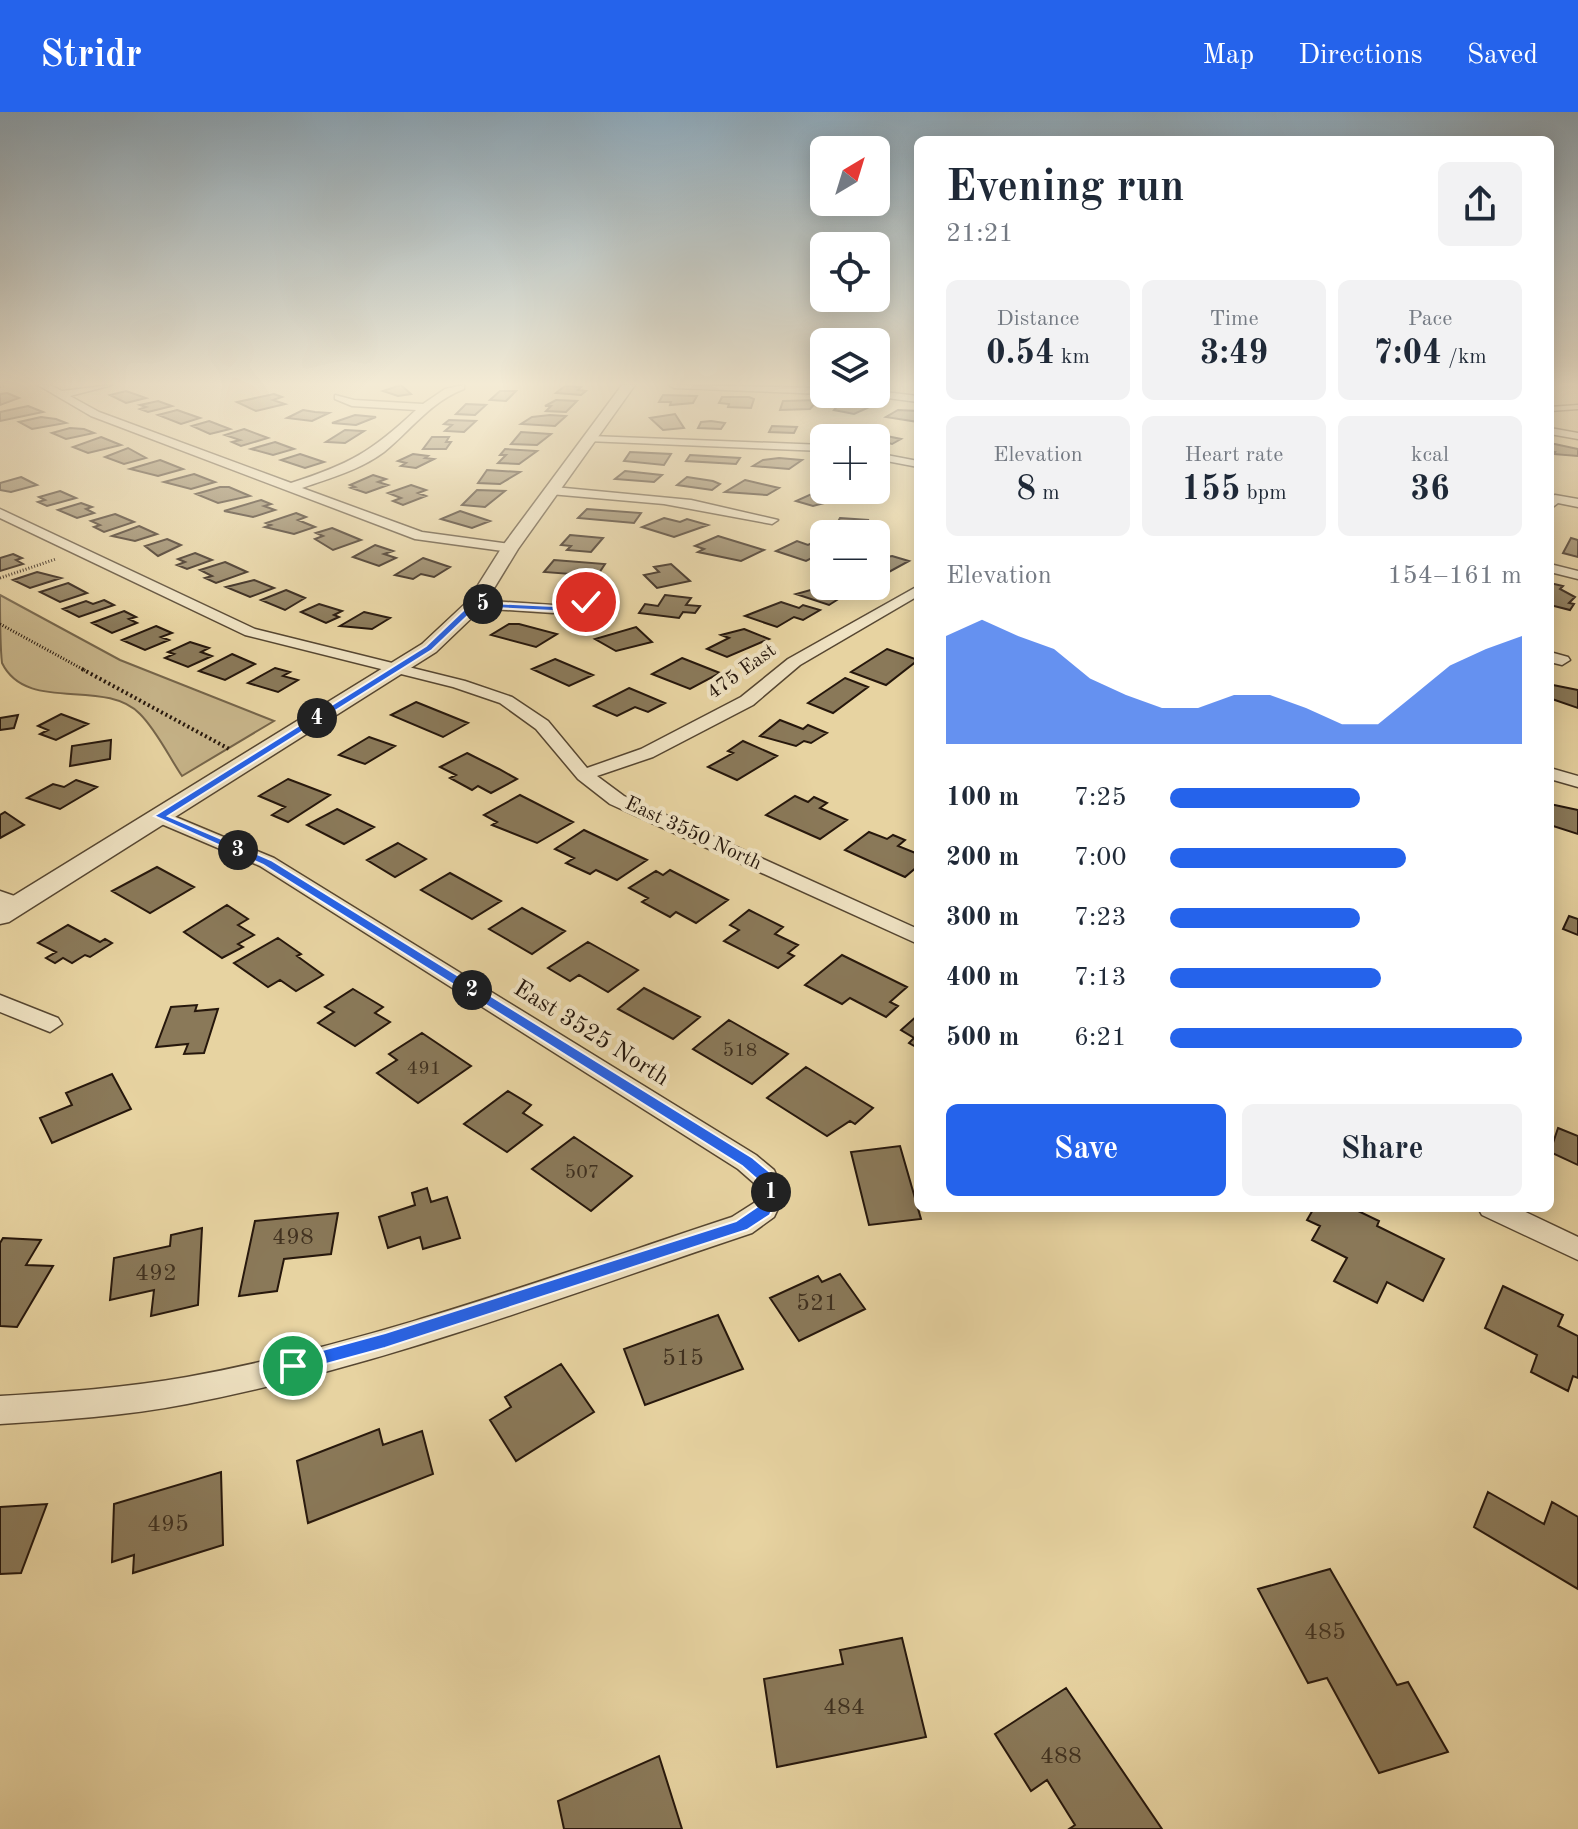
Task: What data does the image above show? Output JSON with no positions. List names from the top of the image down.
{
  "streets": {
    "street": ["475 East", "East 3550 North", "East 3525 North"]
  },
  "crossings": [
    ["475 East", "East 3550 North"]
  ],
  "house_numbers": [
    "518",
    "491",
    "507",
    "498",
    "492",
    "521",
    "515",
    "495",
    "485",
    "484",
    "488"
  ],
  "north": "top right",
  "page": {
    "header": "Stridr",
    "nav": ["Map", "Directions", "Saved"],
    "map_buttons": ["+", "−"],
    "heading": ["Evening run", "21:21"],
    "stats": [
      ["Distance", "0.54 km"],
      ["Time", "3:49"],
      ["Pace", "7:04 /km"],
      ["Elevation", "8 m"],
      ["Heart rate", "155 bpm"],
      ["kcal", "36"]
    ],
    "chart": ["Elevation", "154–161 m"],
    "pins": [
      "5",
      "4",
      "3",
      "2",
      "1"
    ],
    "list": [
      {
        "name": "100 m",
        "note": "7:25"
      },
      {
        "name": "200 m",
        "note": "7:00"
      },
      {
        "name": "300 m",
        "note": "7:23"
      },
      {
        "name": "400 m",
        "note": "7:13"
      },
      {
        "name": "500 m",
        "note": "6:21"
      }
    ],
    "buttons": ["Save", "Share"]
  }
}
